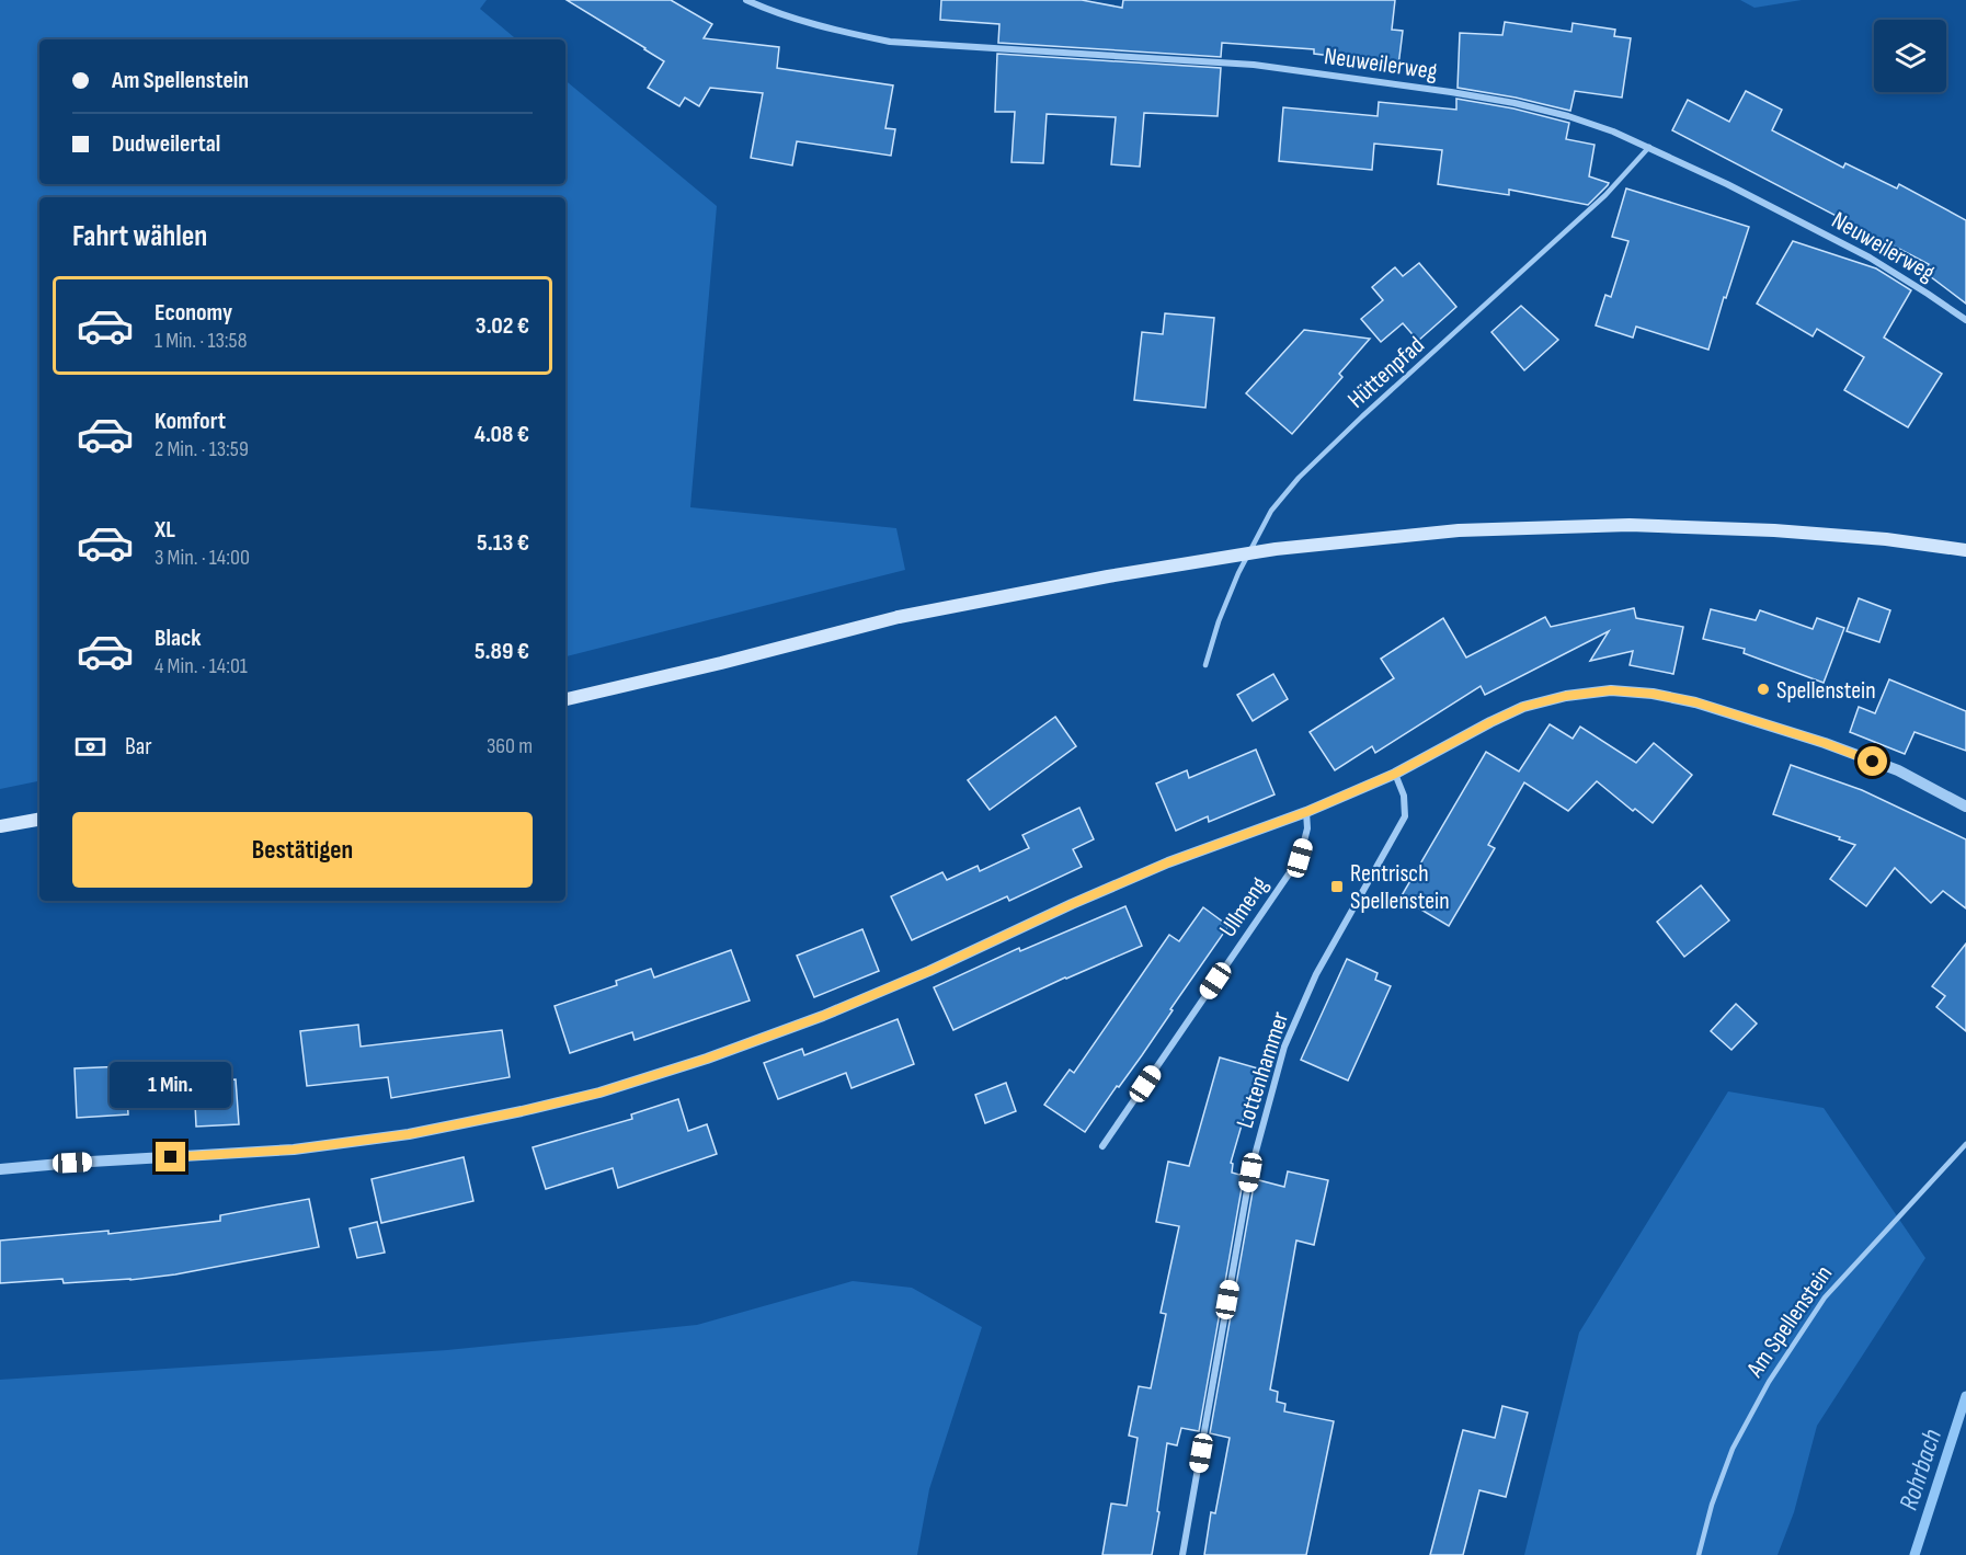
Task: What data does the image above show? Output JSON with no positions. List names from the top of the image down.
{
  "streets": {
    "street": ["Neuweilerweg", "Ullmeng", "Lottenhammer"],
    "lane": ["Hüttenpfad", "Am Spellenstein"]
  },
  "crossings": [
    ["Neuweilerweg", "Hüttenpfad"]
  ],
  "water": ["Rohrbach"],
  "places": {
    "other": ["Spellenstein"],
    "transit": ["Rentrisch Spellenstein"]
  },
  "page": {
    "banner": ["Am Spellenstein", "Dudweilertal"],
    "heading": "Fahrt wählen",
    "list": [
      {
        "name": "Economy",
        "note": "1 Min. · 13:58",
        "value": "3.02 €"
      },
      {
        "name": "Komfort",
        "note": "2 Min. · 13:59",
        "value": "4.08 €"
      },
      {
        "name": "XL",
        "note": "3 Min. · 14:00",
        "value": "5.13 €"
      },
      {
        "name": "Black",
        "note": "4 Min. · 14:01",
        "value": "5.89 €"
      }
    ],
    "pay": ["Bar", "360 m"],
    "buttons": "Bestätigen",
    "bubble": "1 Min."
  }
}
